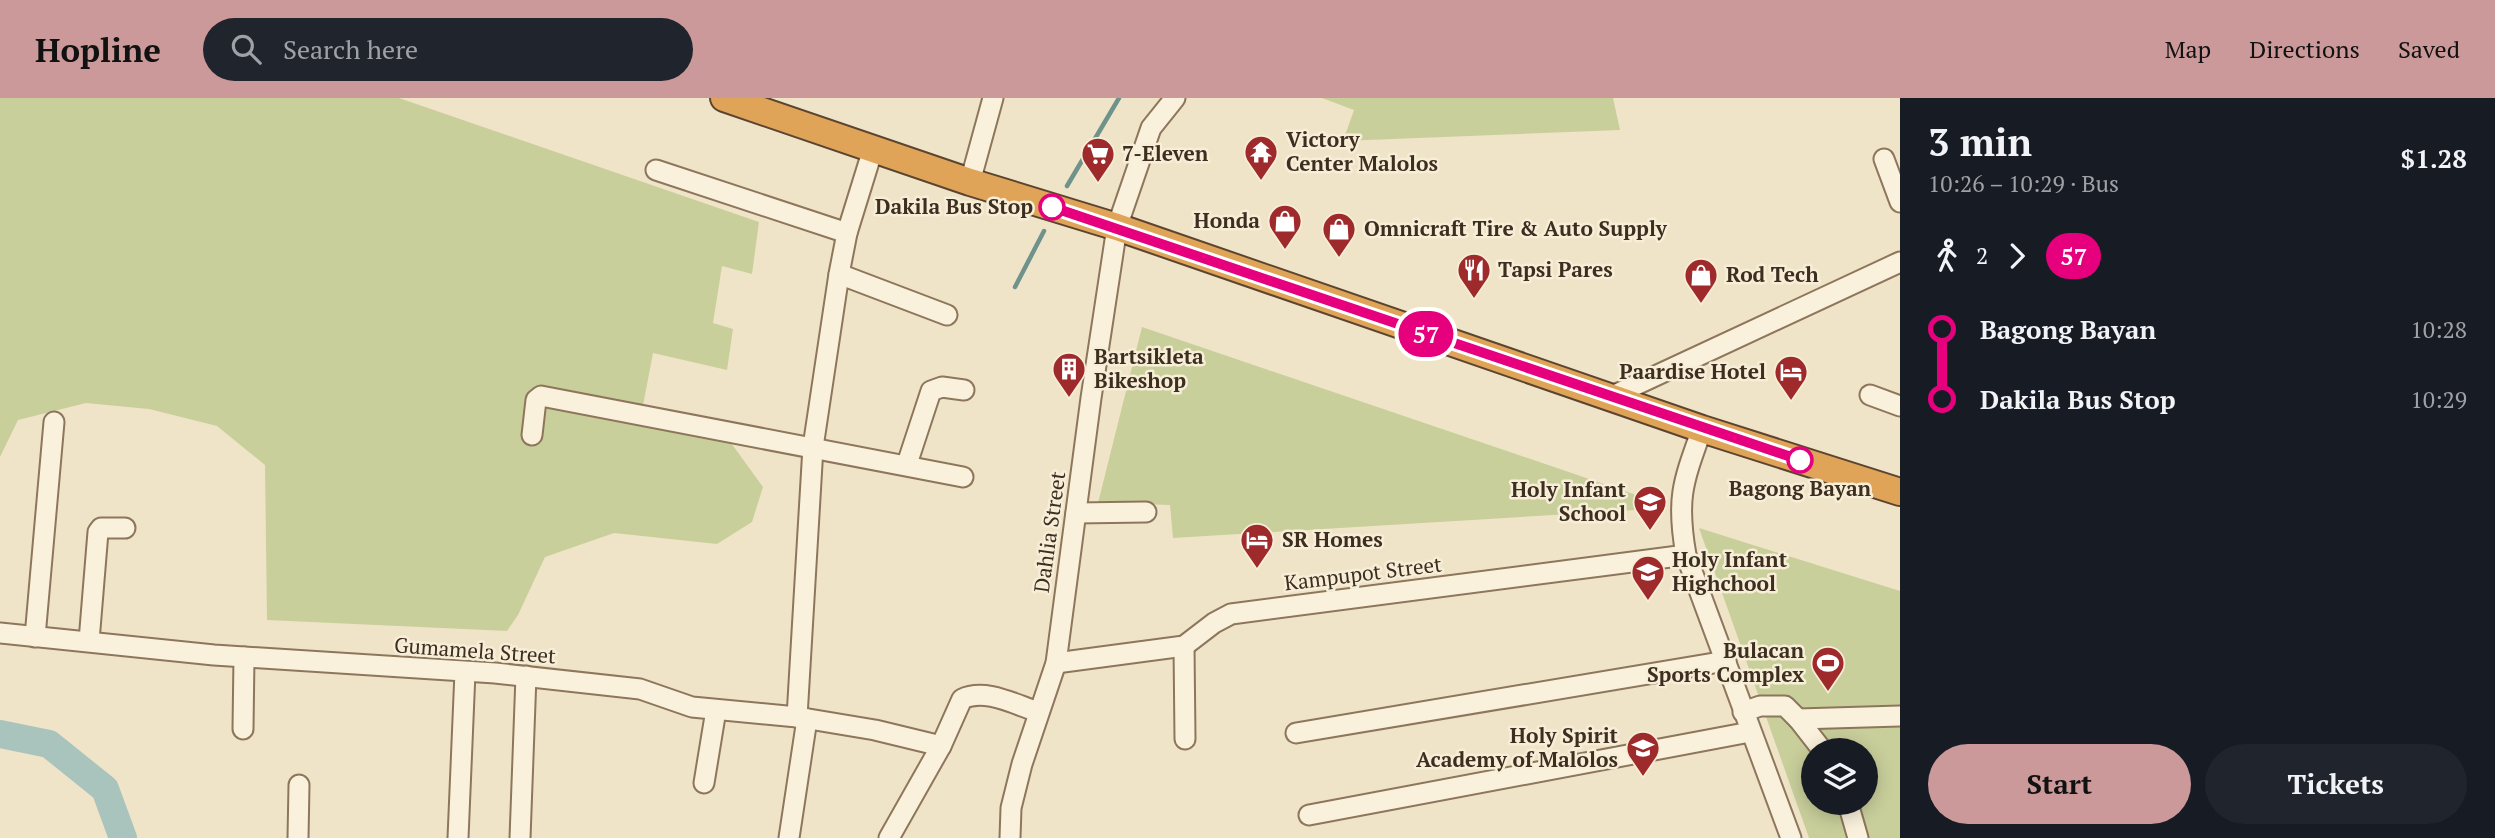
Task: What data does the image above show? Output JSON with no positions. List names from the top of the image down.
{
  "streets": {
    "street": ["Dahlia Street", "Kampupot Street", "Gumamela Street"]
  },
  "crossings": [
    ["Dahlia Street", "Kampupot Street"]
  ],
  "places": {
    "temple": ["Victory Center Malolos"],
    "supermarket": ["7-Eleven"],
    "other": ["Dakila Bus Stop", "Bagong Bayan"],
    "shop": ["Honda", "Omnicraft Tire & Auto Supply", "Rod Tech"],
    "restaurant": ["Tapsi Pares"],
    "building": ["Bartsikleta Bikeshop"],
    "hotel": ["Paardise Hotel", "SR Homes"],
    "school or university": ["Holy Infant School", "Holy Infant Highchool", "Holy Spirit Academy of Malolos"],
    "sports": ["Bulacan Sports Complex"]
  },
  "lines": ["bus line 57"],
  "page": {
    "header": "Hopline",
    "search": "Search here",
    "nav": ["Map", "Directions", "Saved"],
    "on_map": "57",
    "heading": ["3 min", "10:26 – 10:29 · Bus", "$1.28"],
    "legs": ["2", "57"],
    "list": [
      {
        "name": "Bagong Bayan",
        "value": "10:28"
      },
      {
        "name": "Dakila Bus Stop",
        "value": "10:29"
      }
    ],
    "buttons": ["Start", "Tickets"]
  }
}
